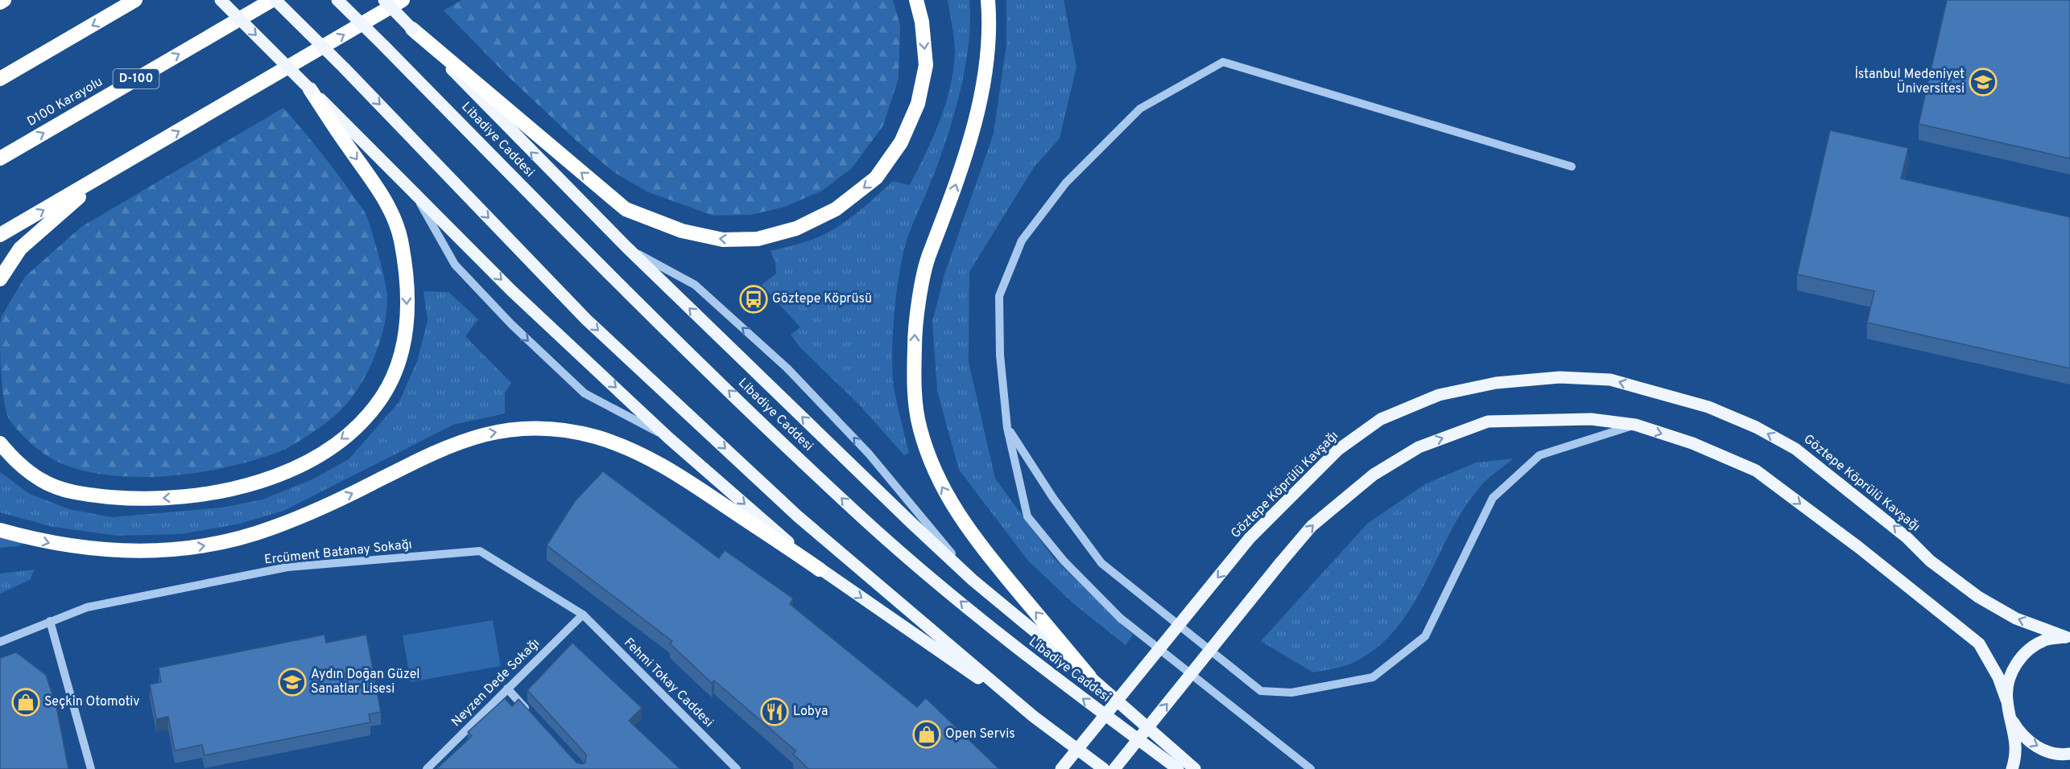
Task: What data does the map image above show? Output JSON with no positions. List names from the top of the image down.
{
  "streets": {
    "highway": ["D-100", "D100 Karayolu"],
    "main road": ["Libadiye Caddesi", "Göztepe Köprülü Kavşağı"],
    "street": ["Ercüment Batanay Sokağı", "Neyzen Dede Sokağı", "Fehmi Tokay Caddesi"]
  },
  "crossings": [
    ["Ercüment Batanay Sokağı", "Neyzen Dede Sokağı"],
    ["Ercüment Batanay Sokağı", "Fehmi Tokay Caddesi"],
    ["Neyzen Dede Sokağı", "Fehmi Tokay Caddesi"]
  ],
  "one_way": ["Göztepe Köprülü Kavşağı"],
  "places": {
    "school or university": ["İstanbul Medeniyet Üniversitesi", "Aydın Doğan Güzel Sanatlar Lisesi"],
    "bus stop": ["Göztepe Köprüsü"],
    "shop": ["Seçkin Otomotiv", "Open Servis"],
    "restaurant": ["Lobya"]
  }
}
